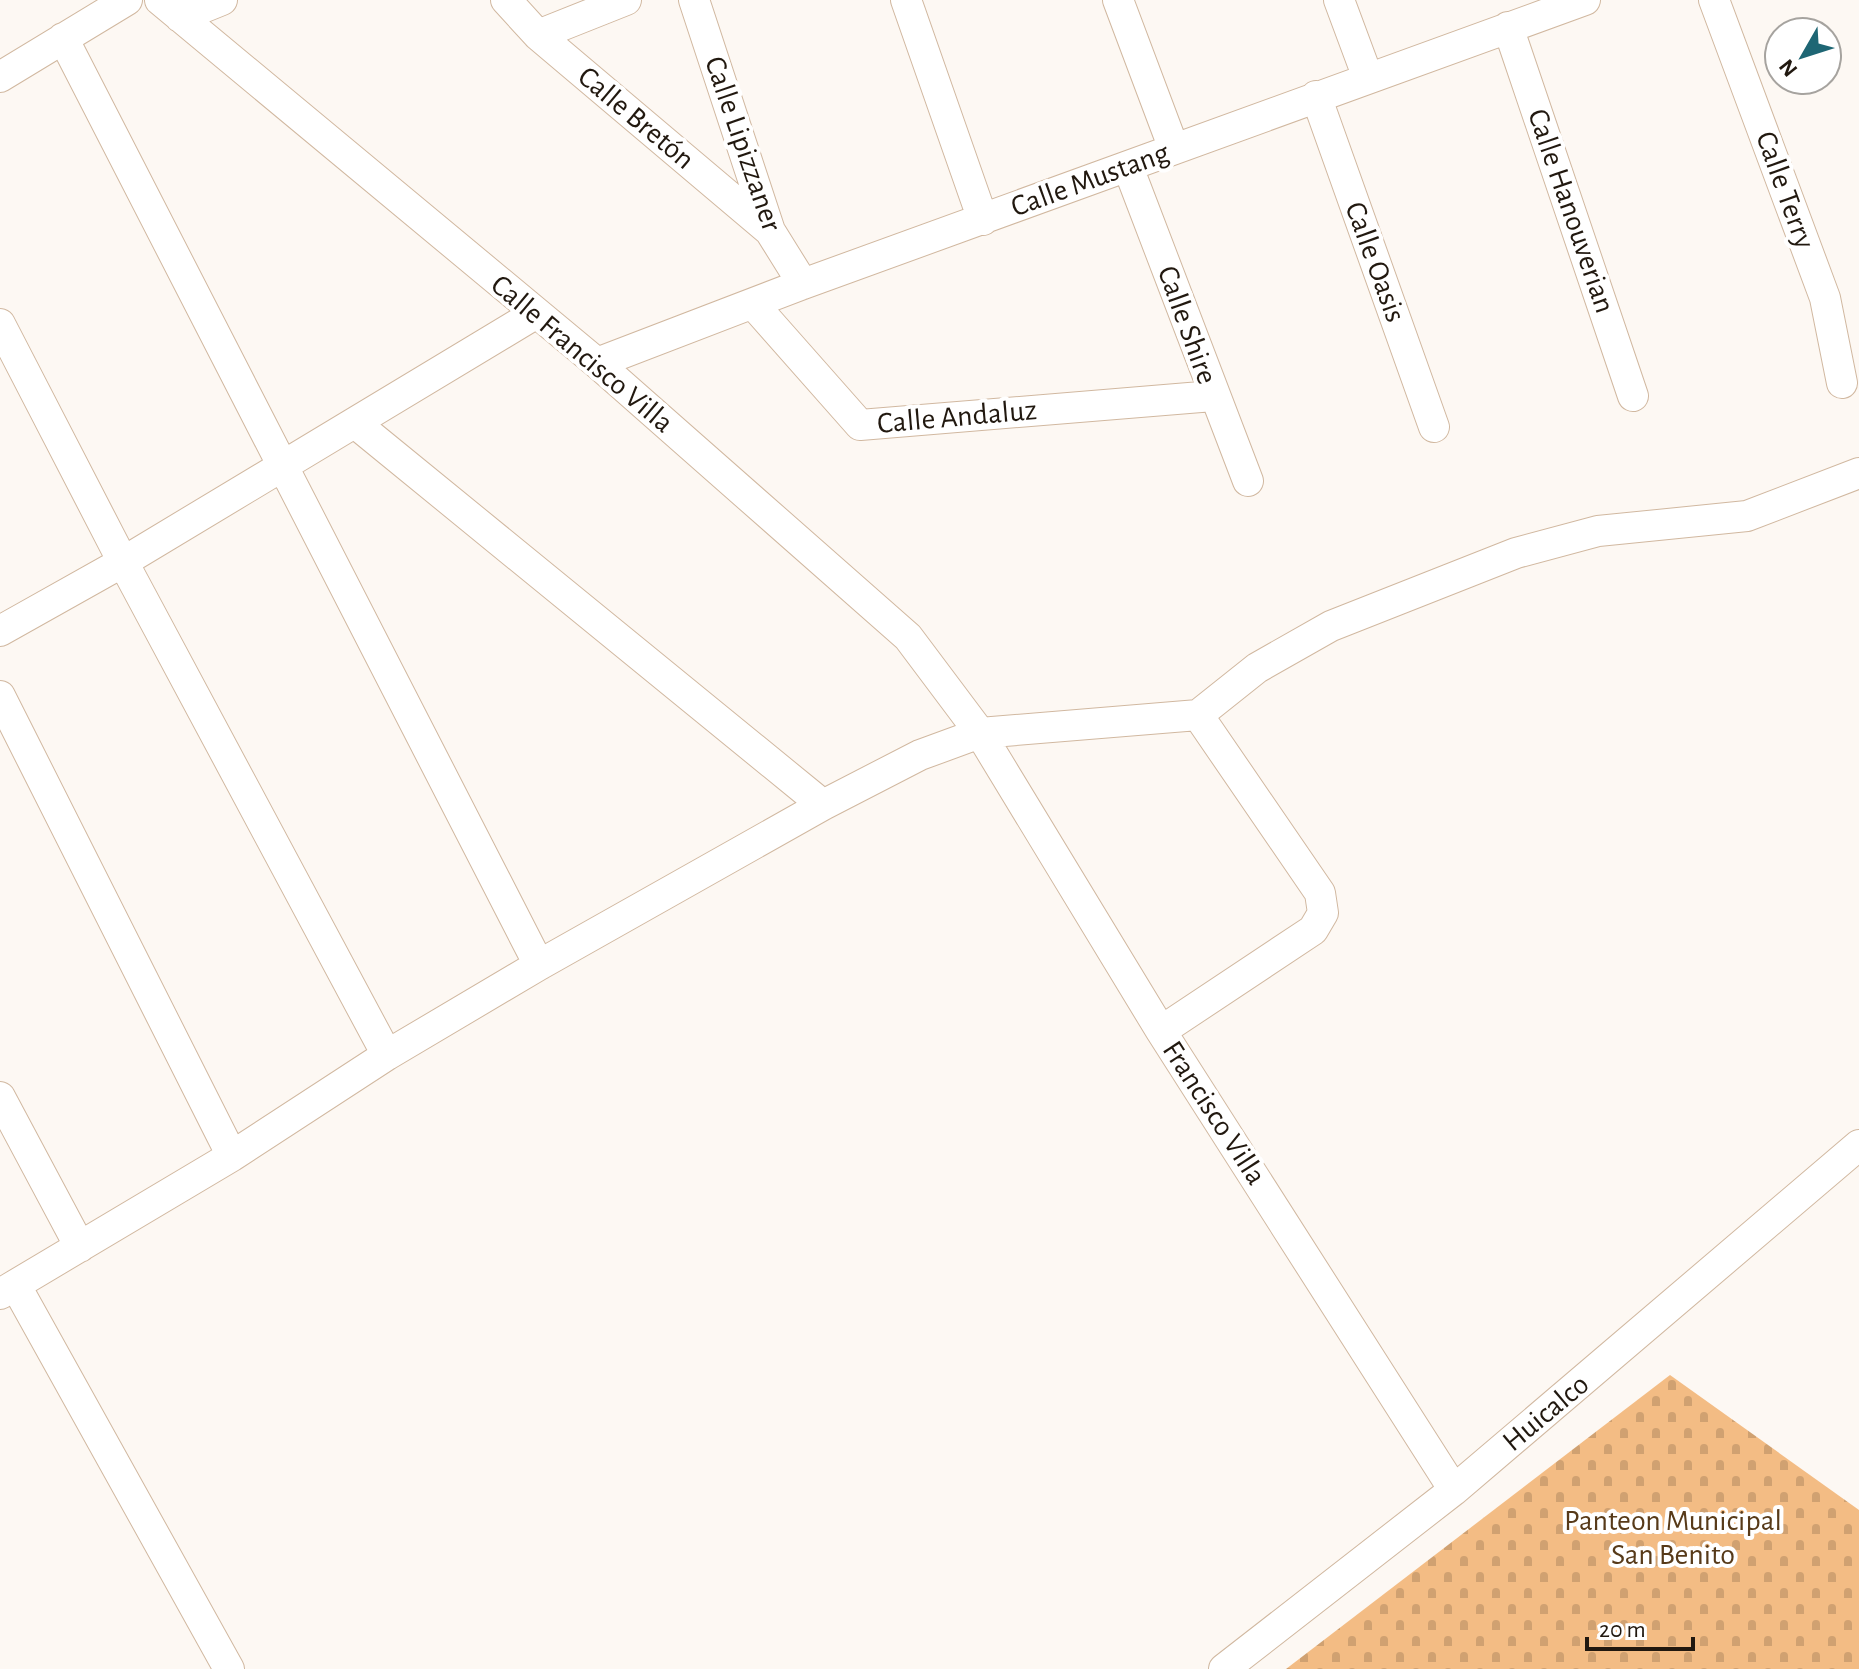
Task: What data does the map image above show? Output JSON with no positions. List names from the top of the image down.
{
  "streets": {
    "street": [
      "Calle Bretón",
      "Calle Lipizzaner",
      "Calle Mustang",
      "Calle Terry",
      "Calle Hanouverian",
      "Calle Oasis",
      "Calle Shire",
      "Calle Francisco Villa",
      "Calle Andaluz",
      "Francisco Villa",
      "Huicalco"
    ]
  },
  "crossings": [
    ["Calle Bretón", "Calle Lipizzaner"],
    ["Calle Lipizzaner", "Calle Mustang"],
    ["Calle Mustang", "Calle Hanouverian"],
    ["Calle Mustang", "Calle Oasis"],
    ["Calle Mustang", "Calle Shire"],
    ["Calle Mustang", "Calle Francisco Villa"],
    ["Calle Mustang", "Calle Andaluz"],
    ["Calle Shire", "Calle Andaluz"],
    ["Calle Francisco Villa", "Francisco Villa"],
    ["Francisco Villa", "Huicalco"]
  ],
  "parks": ["Panteon Municipal San Benito"],
  "scale_bar": "20 m",
  "north": "bottom left"
}
